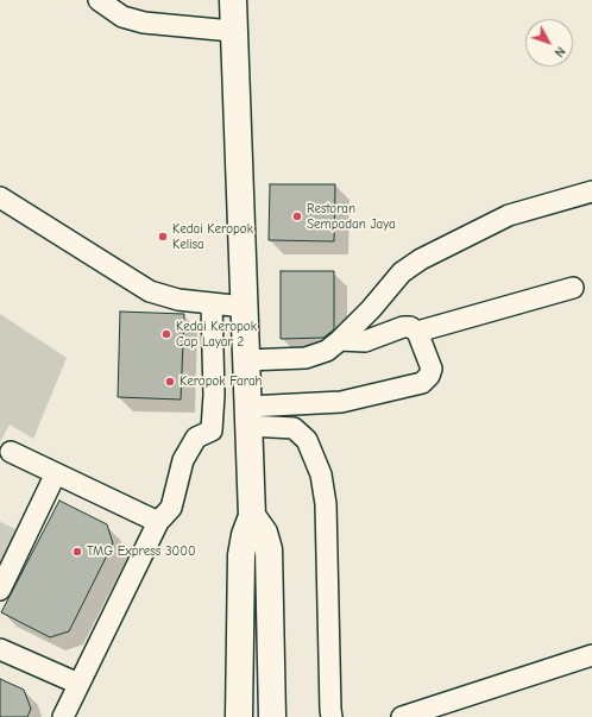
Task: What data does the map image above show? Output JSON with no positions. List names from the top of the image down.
{
  "places": [
    "Restoran Sempadan Jaya",
    "Kedai Keropok Kelisa",
    "Kedai Keropok Cap Layar 2",
    "Keropok Farah",
    "TMG Express 3000"
  ],
  "north": "bottom right"
}
